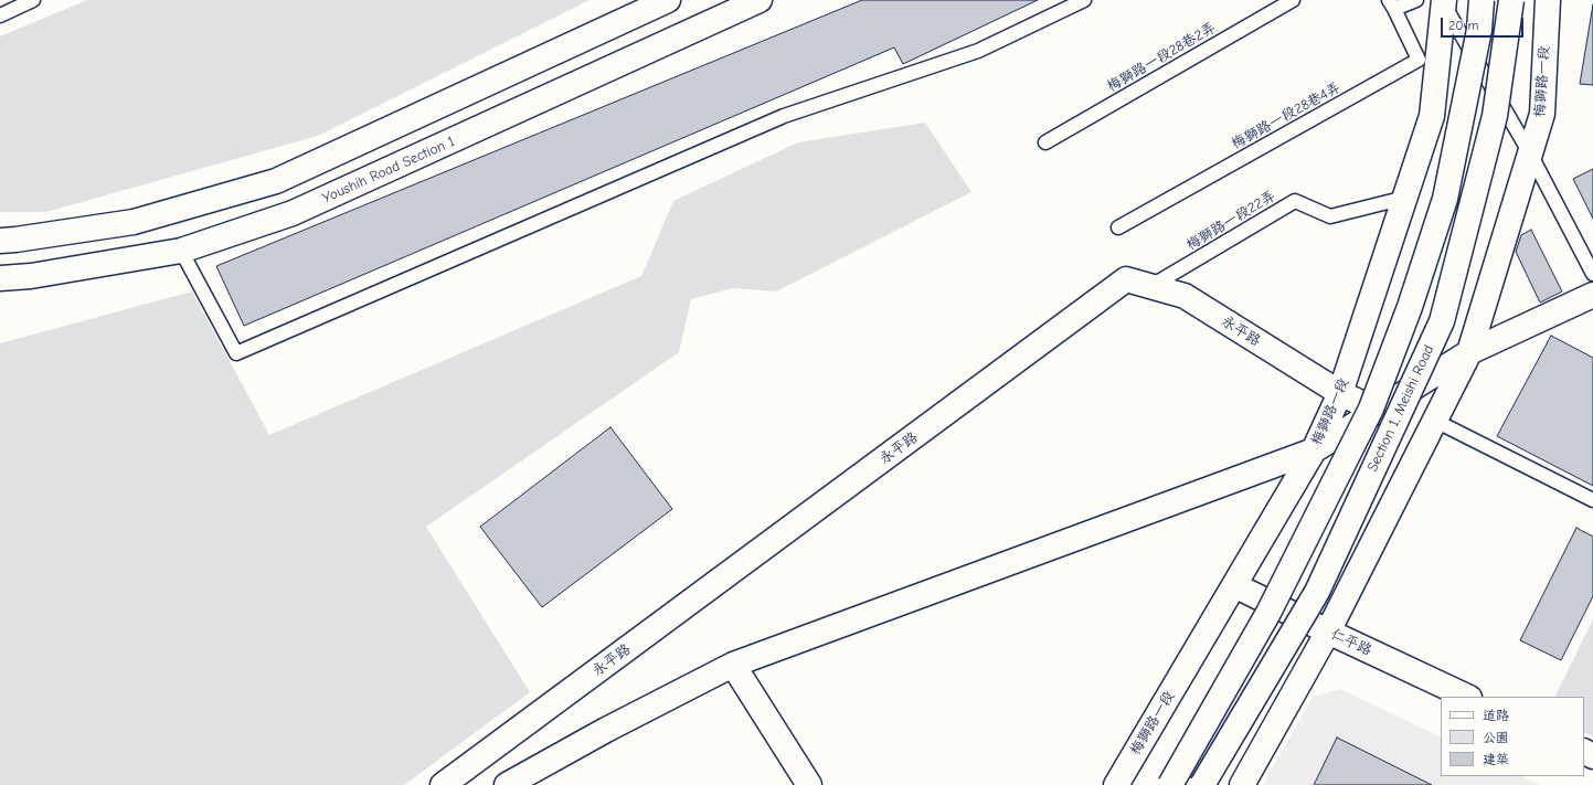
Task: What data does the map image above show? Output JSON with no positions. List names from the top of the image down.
{
  "streets": {
    "street": [
      "梅獅路一段",
      "Youshih Road Section 1",
      "永平路",
      "Section 1, Meishi Road",
      "仁平路"
    ],
    "lane": ["梅獅路一段28巷2弄", "梅獅路一段28巷4弄", "梅獅路一段22弄"]
  },
  "crossings": [
    ["梅獅路一段", "梅獅路一段22弄"],
    ["梅獅路一段", "永平路"],
    ["梅獅路一段", "仁平路"],
    ["梅獅路一段22弄", "永平路"]
  ],
  "legend": ["道路", "公園", "建築"],
  "scale_bar": "20 m"
}
